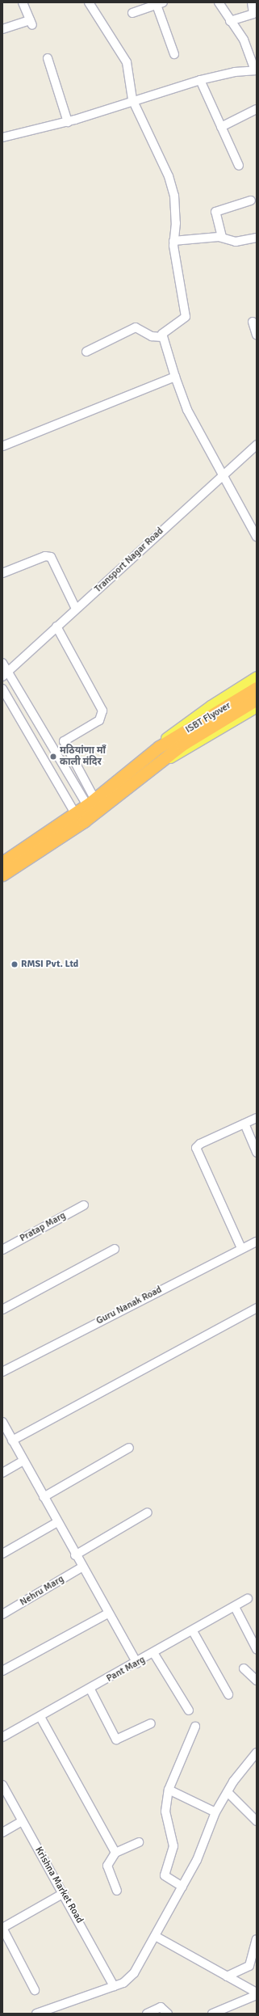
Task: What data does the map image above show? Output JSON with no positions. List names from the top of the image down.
{
  "streets": {
    "highway": ["ISBT Flyover"],
    "street": [
      "Transport Nagar Road",
      "Pratap Marg",
      "Guru Nanak Road",
      "Nehru Marg",
      "Pant Marg",
      "Krishna Market Road"
    ]
  },
  "places": ["मठियांणा माँ काली मंदिर", "RMSI Pvt. Ltd"]
}
